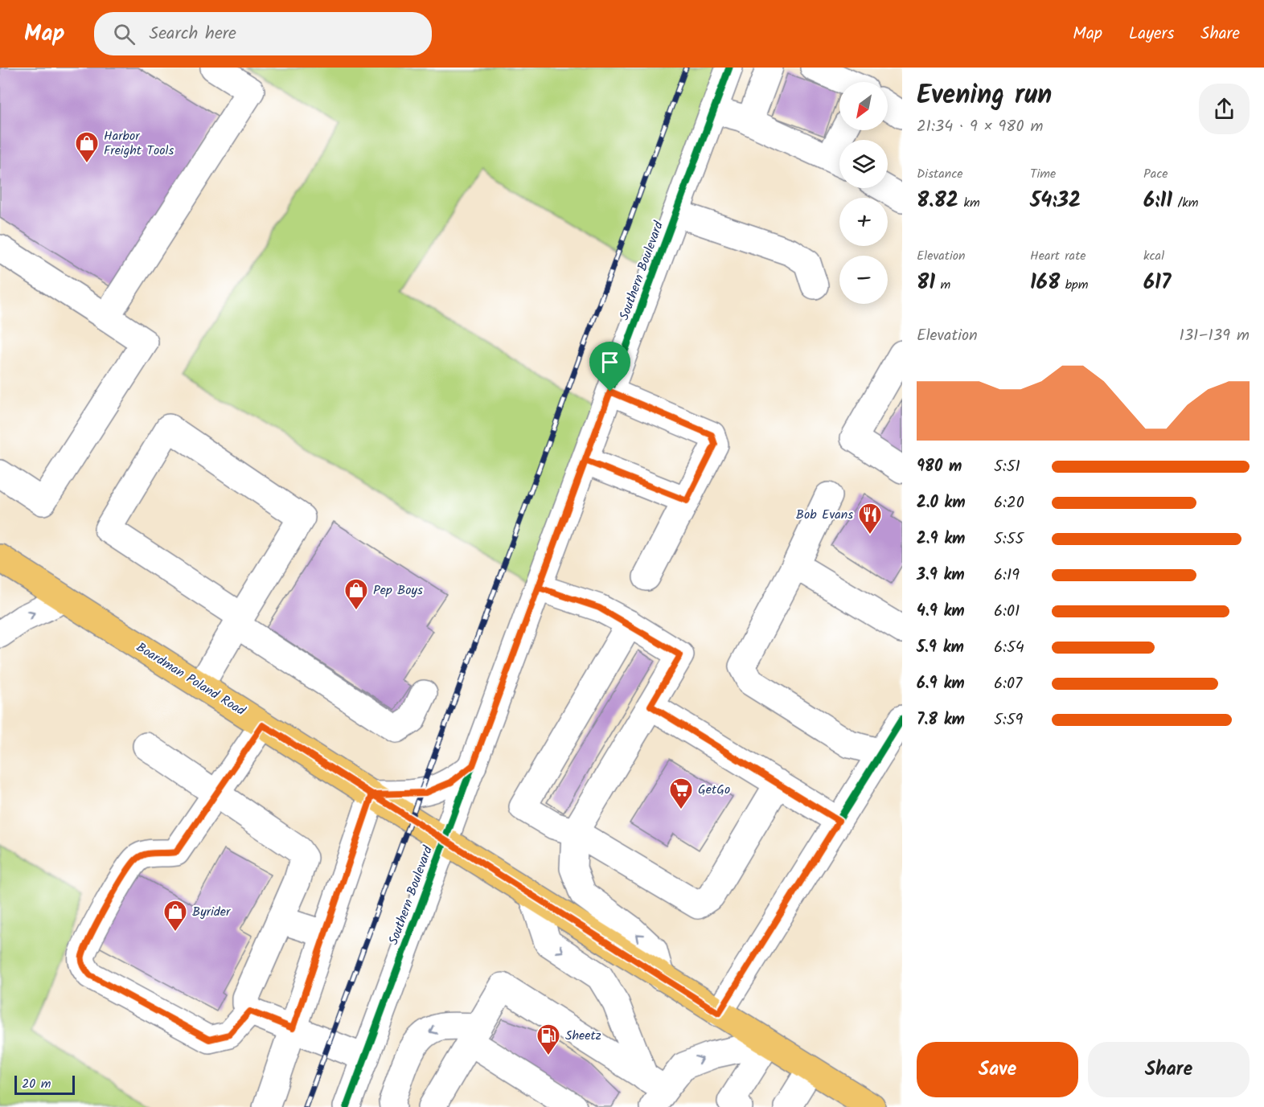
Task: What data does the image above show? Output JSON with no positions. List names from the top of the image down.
{
  "streets": {
    "main road": ["Boardman Poland Road"],
    "street": ["Southern Boulevard"]
  },
  "crossings": [
    ["Southern Boulevard", "Boardman Poland Road"]
  ],
  "places": {
    "shop": ["Harbor Freight Tools", "Pep Boys", "Byrider"],
    "restaurant": ["Bob Evans"],
    "supermarket": ["GetGo"],
    "fuel station": ["Sheetz"]
  },
  "scale_bar": "20 m",
  "north": "bottom left",
  "page": {
    "header": "Map",
    "search": "Search here",
    "nav": ["Map", "Layers", "Share"],
    "heading": ["Evening run", "21:34 · 9 × 980 m"],
    "map_buttons": ["+", "−"],
    "stats": [
      ["Distance", "8.82 km"],
      ["Time", "54:32"],
      ["Pace", "6:11 /km"],
      ["Elevation", "81 m"],
      ["Heart rate", "168 bpm"],
      ["kcal", "617"]
    ],
    "chart": ["Elevation", "131–139 m"],
    "list": [
      {
        "name": "980 m",
        "note": "5:51"
      },
      {
        "name": "2.0 km",
        "note": "6:20"
      },
      {
        "name": "2.9 km",
        "note": "5:55"
      },
      {
        "name": "3.9 km",
        "note": "6:19"
      },
      {
        "name": "4.9 km",
        "note": "6:01"
      },
      {
        "name": "5.9 km",
        "note": "6:54"
      },
      {
        "name": "6.9 km",
        "note": "6:07"
      },
      {
        "name": "7.8 km",
        "note": "5:59"
      }
    ],
    "buttons": ["Save", "Share"],
    "scale": "20 m"
  }
}
